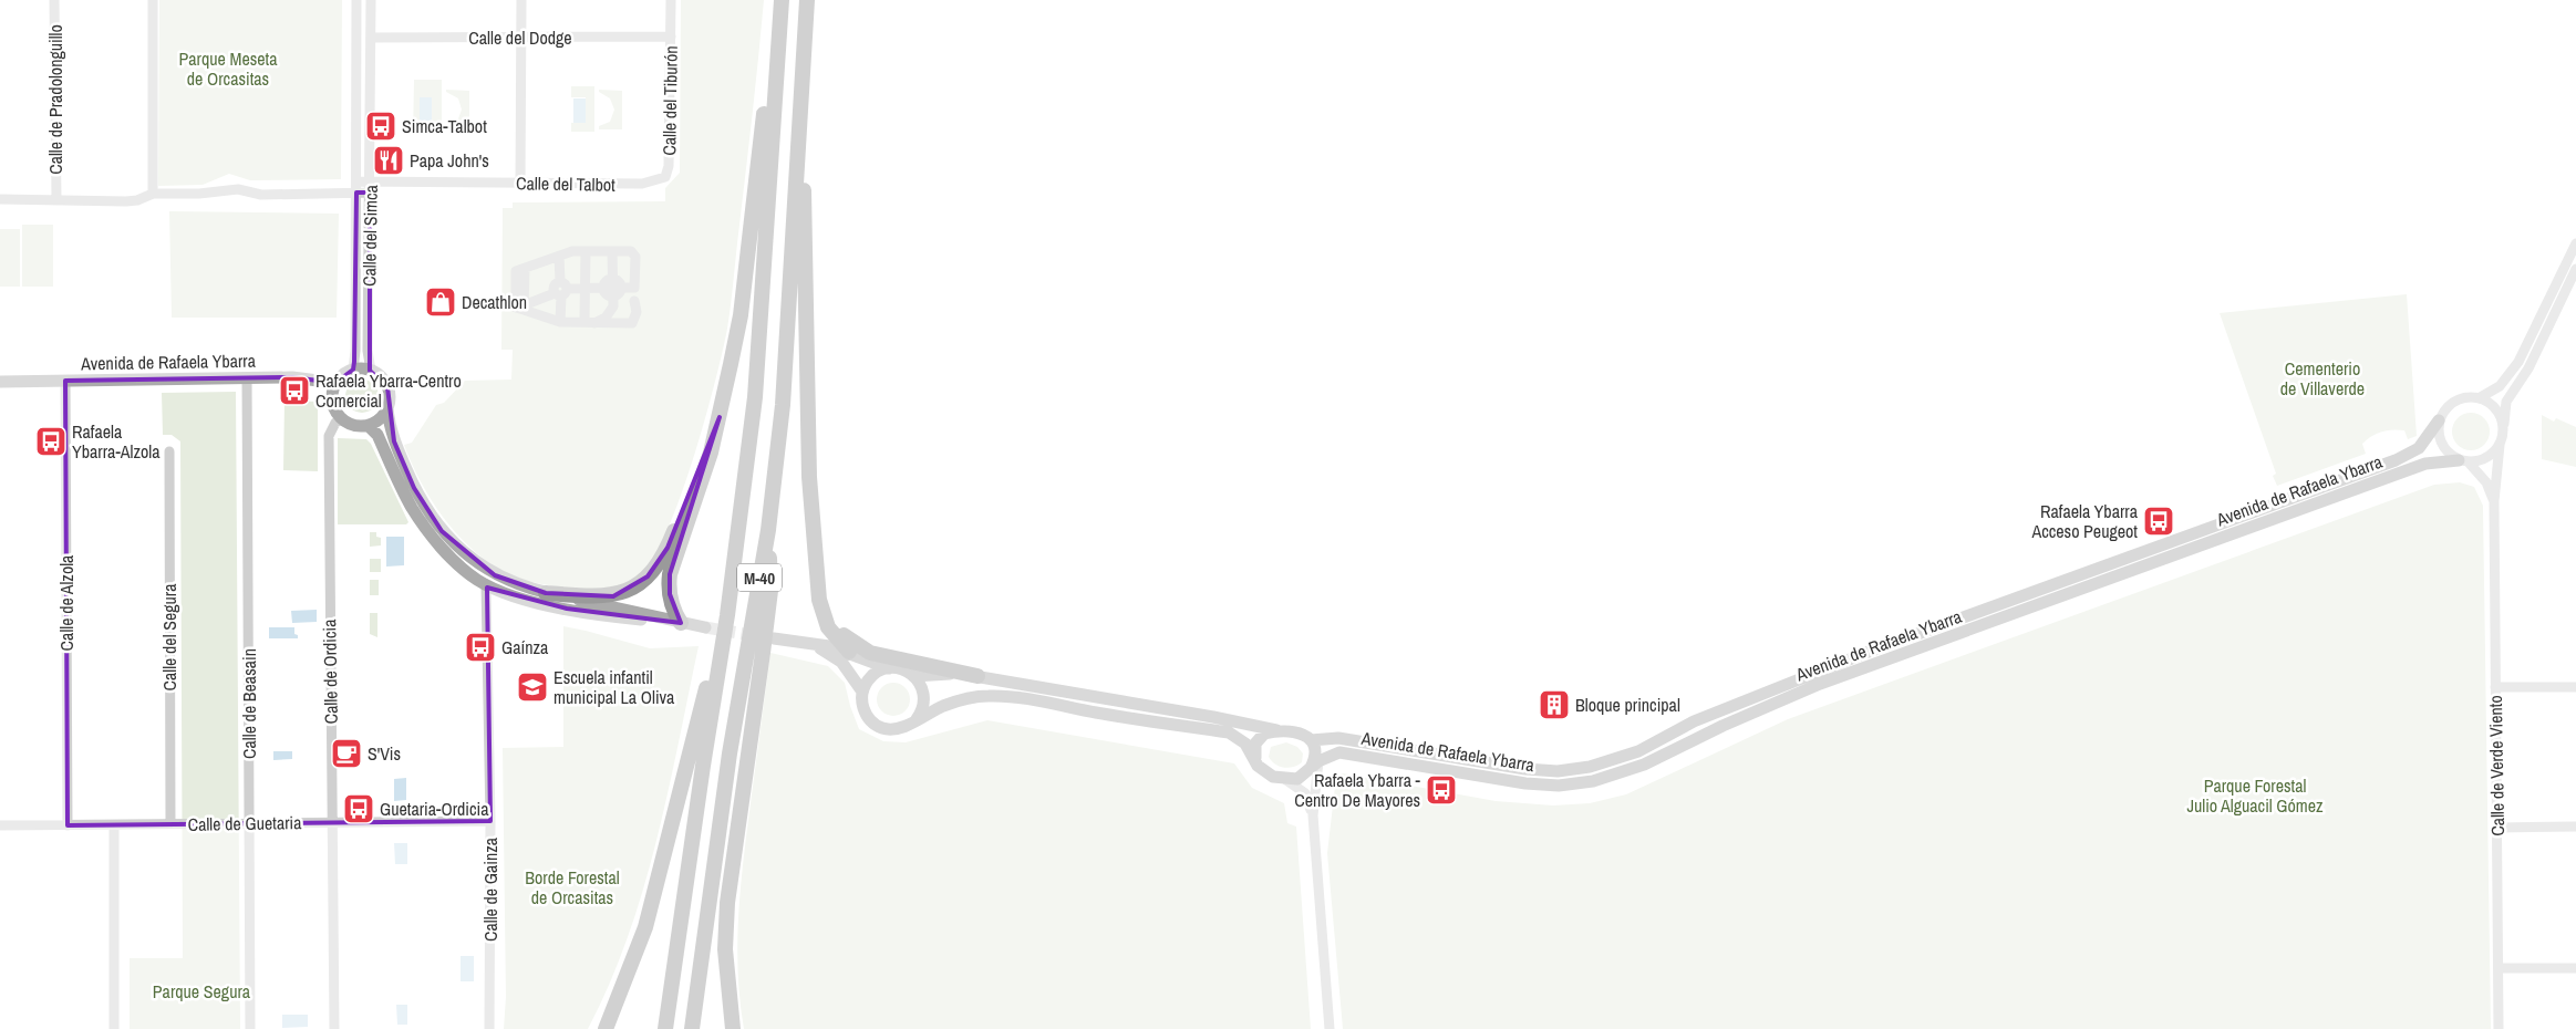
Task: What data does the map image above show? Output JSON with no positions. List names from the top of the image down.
{
  "streets": {
    "highway": ["M-40"],
    "main road": ["Avenida de Rafaela Ybarra"],
    "street": [
      "Calle del Dodge",
      "Calle de Pradolonguillo",
      "Calle del Tiburón",
      "Calle del Talbot",
      "Calle del Simca",
      "Calle de Alzola",
      "Calle del Segura",
      "Calle de Ordicia",
      "Calle de Beasain",
      "Calle de Verde Viento",
      "Calle de Guetaria",
      "Calle de Gainza"
    ]
  },
  "crossings": [
    ["Calle del Dodge", "Calle del Tiburón"],
    ["Calle del Dodge", "Calle del Simca"],
    ["Calle del Tiburón", "Calle del Talbot"],
    ["Calle del Talbot", "Calle del Simca"],
    ["Calle del Simca", "Avenida de Rafaela Ybarra"],
    ["Calle del Simca", "Calle de Ordicia"],
    ["Avenida de Rafaela Ybarra", "Calle de Alzola"],
    ["Avenida de Rafaela Ybarra", "Calle de Ordicia"],
    ["Avenida de Rafaela Ybarra", "Calle de Beasain"],
    ["Avenida de Rafaela Ybarra", "Calle de Verde Viento"],
    ["Calle de Alzola", "Calle de Guetaria"],
    ["Calle del Segura", "Calle de Guetaria"],
    ["Calle de Ordicia", "Calle de Guetaria"],
    ["Calle de Beasain", "Calle de Guetaria"],
    ["Calle de Guetaria", "Calle de Gainza"]
  ],
  "parks": [
    "Parque Meseta de Orcasitas",
    "Cementerio de Villaverde",
    "Parque Forestal Julio Alguacil Gómez",
    "Borde Forestal de Orcasitas",
    "Parque Segura"
  ],
  "places": {
    "bus stop": [
      "Simca-Talbot",
      "Rafaela Ybarra-Centro Comercial",
      "Rafaela Ybarra-Alzola",
      "Rafaela Ybarra Acceso Peugeot",
      "Gaínza",
      "Rafaela Ybarra - Centro De Mayores",
      "Guetaria-Ordicia"
    ],
    "restaurant": ["Papa John's"],
    "shop": ["Decathlon"],
    "school or university": ["Escuela infantil municipal La Oliva"],
    "building": ["Bloque principal"],
    "cafe": ["S'Vis"]
  }
}
